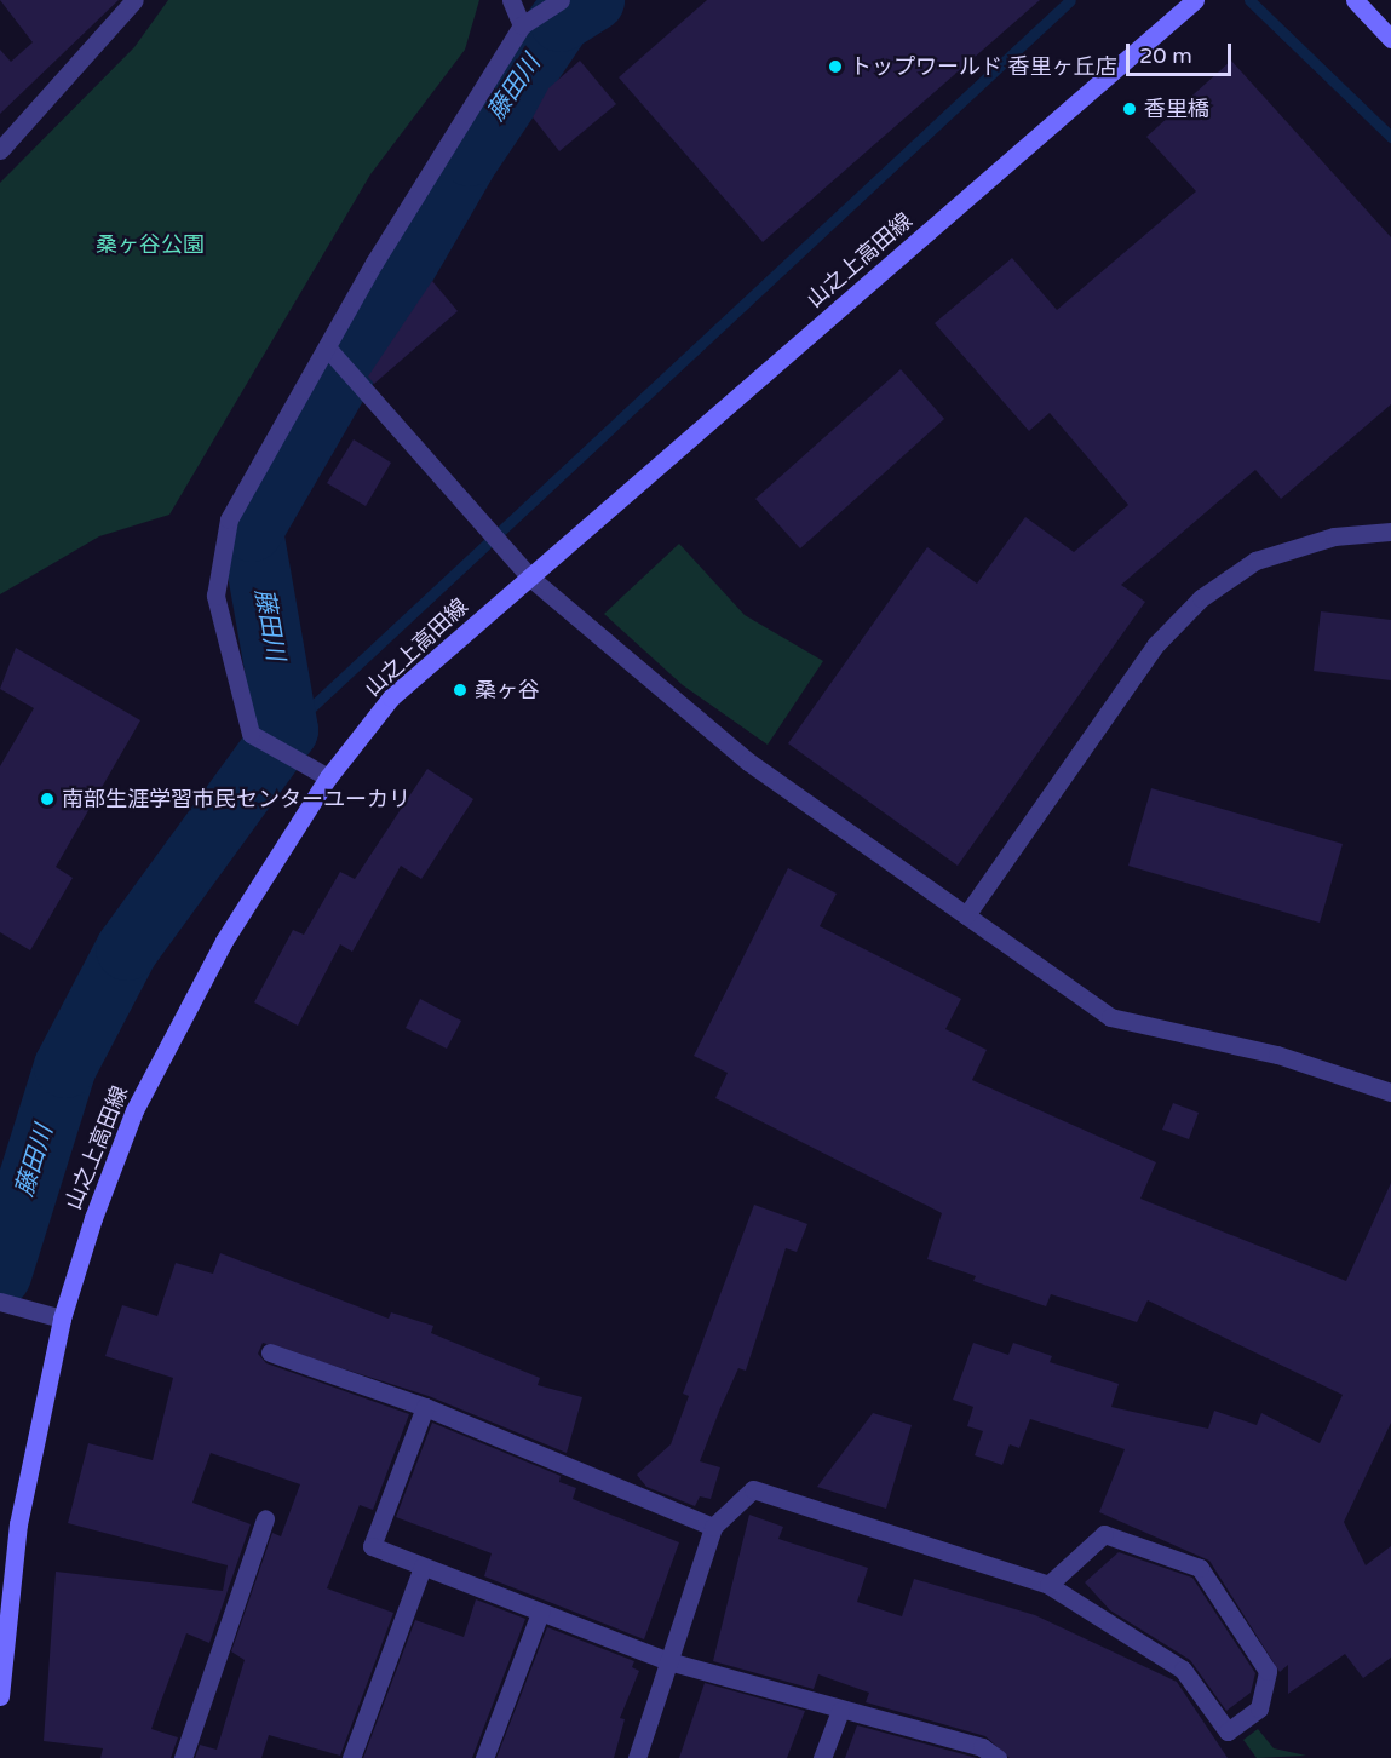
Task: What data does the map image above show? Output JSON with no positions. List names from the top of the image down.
{
  "streets": {
    "street": ["山之上高田線"]
  },
  "water": ["藤田川"],
  "parks": ["桑ヶ谷公園"],
  "places": [
    "トップワールド 香里ヶ丘店",
    "香里橋",
    "桑ヶ谷",
    "南部生涯学習市民センターユーカリ"
  ],
  "scale_bar": "20 m"
}
